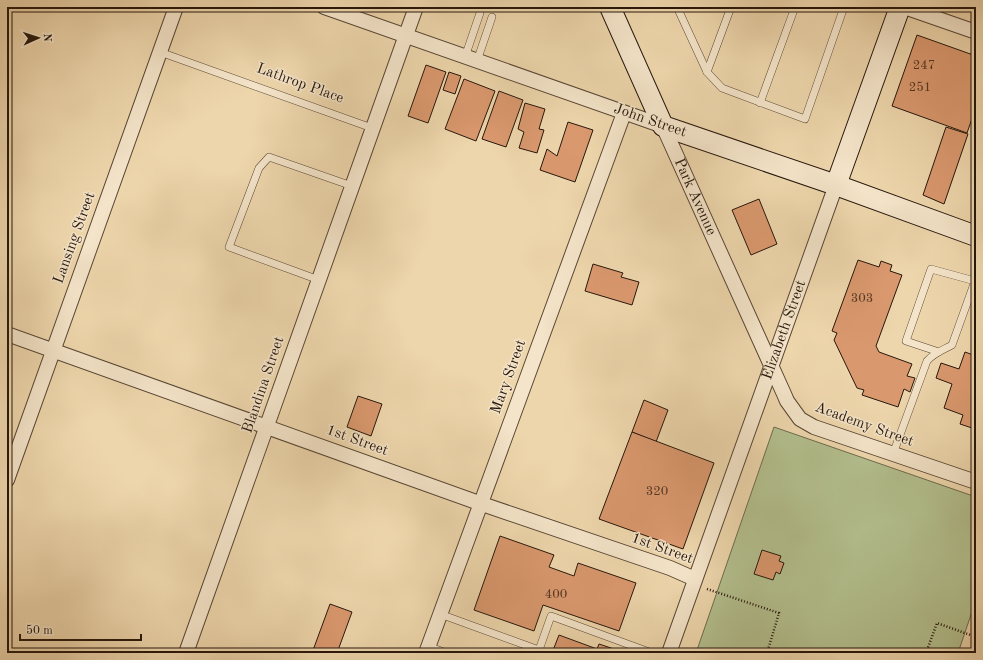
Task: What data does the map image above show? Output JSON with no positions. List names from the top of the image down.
{
  "streets": {
    "street": [
      "John Street",
      "Park Avenue",
      "Lansing Street",
      "Elizabeth Street",
      "Mary Street",
      "Blandina Street",
      "Academy Street",
      "1st Street"
    ],
    "lane": ["Lathrop Place"]
  },
  "crossings": [
    ["Lathrop Place", "Lansing Street"],
    ["Lathrop Place", "Blandina Street"],
    ["John Street", "Park Avenue"],
    ["John Street", "Elizabeth Street"],
    ["John Street", "Mary Street"],
    ["Park Avenue", "Elizabeth Street"],
    ["Park Avenue", "Academy Street"],
    ["Lansing Street", "1st Street"],
    ["Elizabeth Street", "Academy Street"],
    ["Elizabeth Street", "1st Street"],
    ["Mary Street", "1st Street"],
    ["Blandina Street", "1st Street"]
  ],
  "house_numbers": [
    "247",
    "251",
    "303",
    "320",
    "400"
  ],
  "scale_bar": "50 m",
  "north": "right"
}
